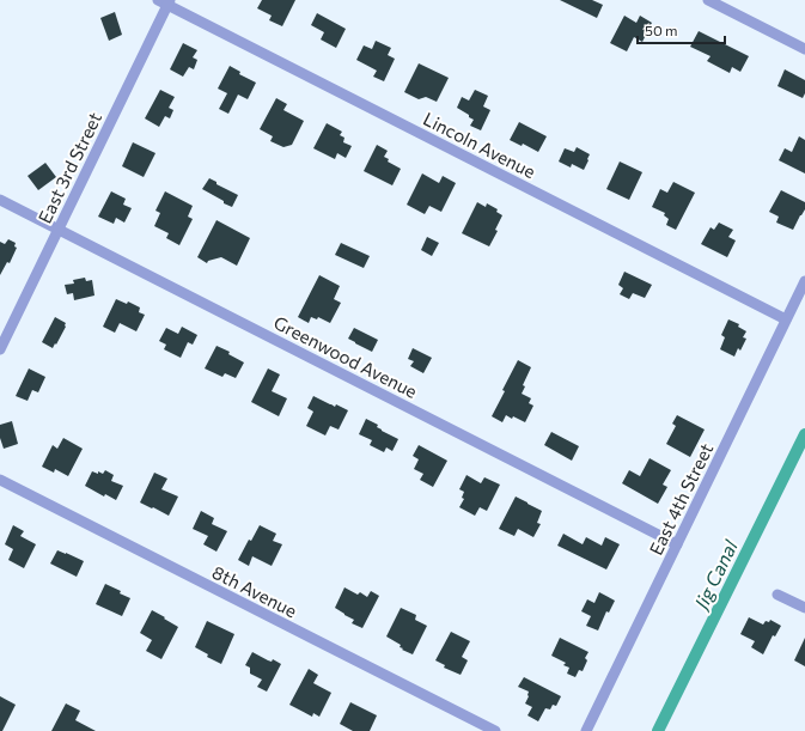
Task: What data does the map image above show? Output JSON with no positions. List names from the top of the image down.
{
  "streets": {
    "street": [
      "Lincoln Avenue",
      "East 3rd Street",
      "Greenwood Avenue",
      "East 4th Street",
      "8th Avenue"
    ]
  },
  "crossings": [
    ["Lincoln Avenue", "East 3rd Street"],
    ["Lincoln Avenue", "East 4th Street"],
    ["East 3rd Street", "Greenwood Avenue"],
    ["Greenwood Avenue", "East 4th Street"]
  ],
  "water": ["Jig Canal"],
  "scale_bar": "50 m"
}
